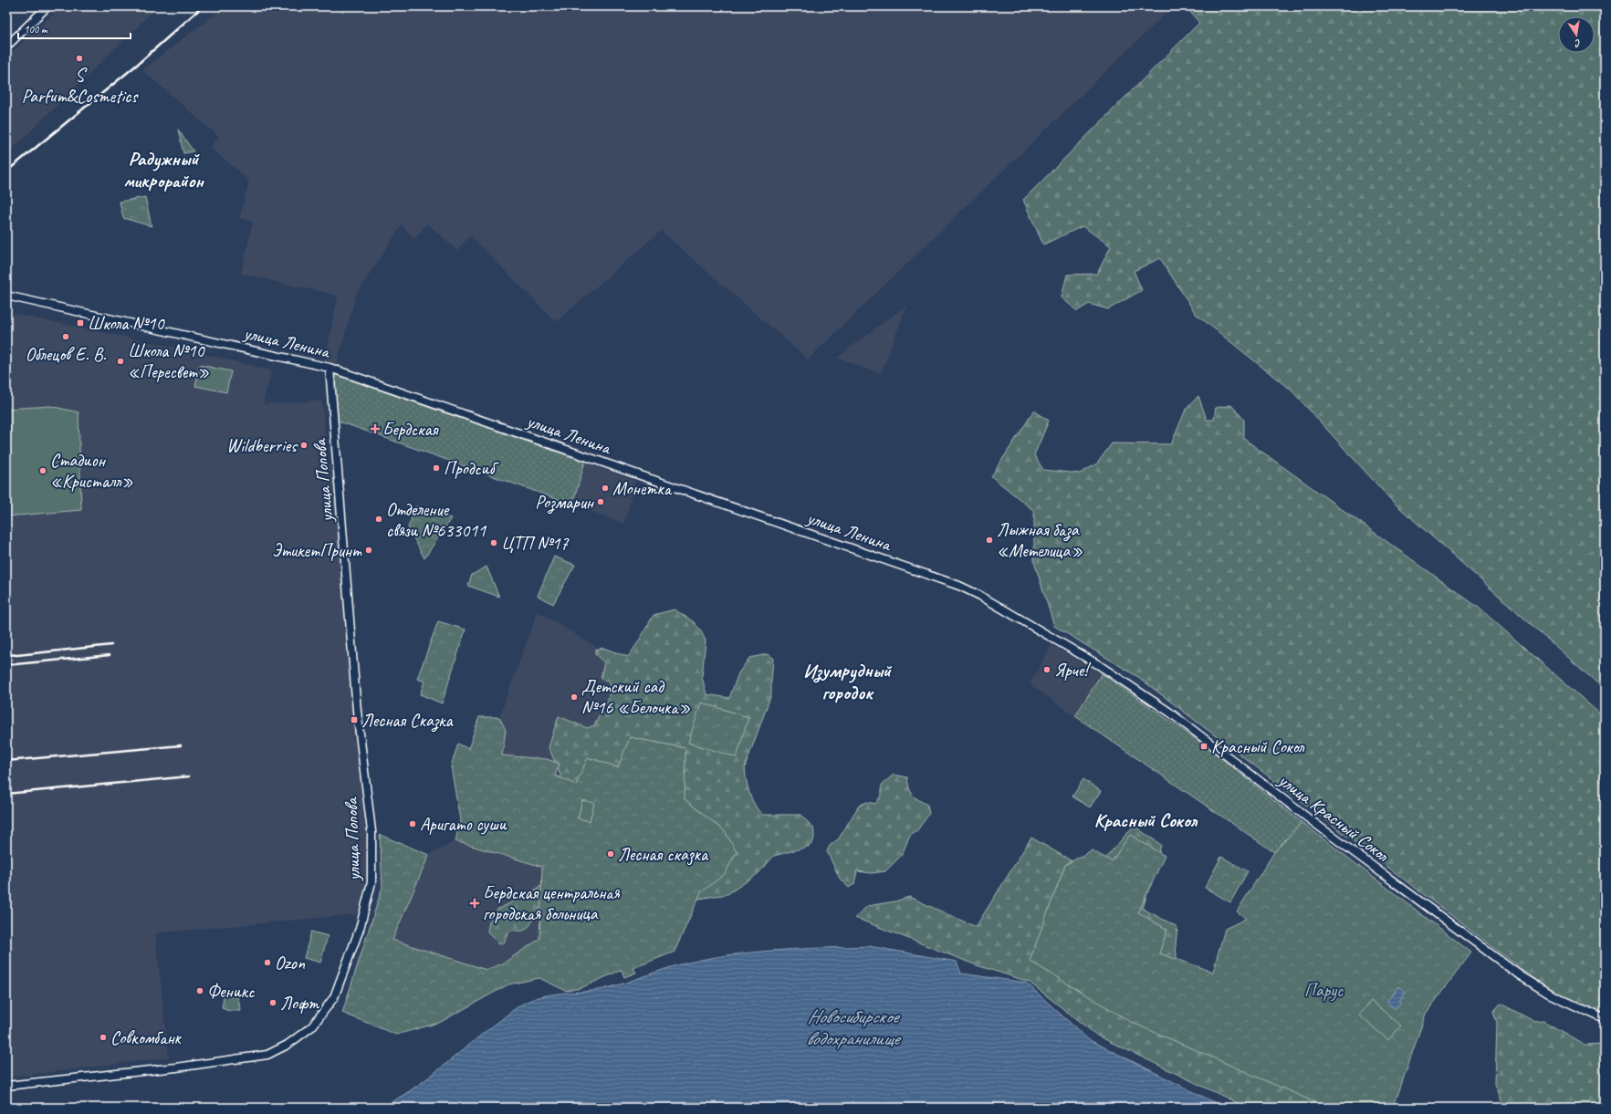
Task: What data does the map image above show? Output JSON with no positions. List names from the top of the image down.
{
  "streets": {
    "street": ["улица Ленина", "улица Попова", "улица Красный Сокол"]
  },
  "crossings": [
    ["улица Ленина", "улица Попова"],
    ["улица Ленина", "улица Красный Сокол"]
  ],
  "districts": ["Радужный микрорайон", "Изумрудный городок", "Красный Сокол"],
  "water": ["Новосибирское водохранилище"],
  "parks": ["Парус"],
  "places": {
    "other": [
      "S Parfum&Cosmetics",
      "Облецов Е. В.",
      "Школа №10 «Пересвет»",
      "Wildberries",
      "Продсиб",
      "Стадион «Кристалл»",
      "Монетка",
      "Розмарин",
      "Отделение связи №633011",
      "Лыжная база «Метелица»",
      "ЦТП №17",
      "ЭтикетПринт",
      "Ярче!",
      "Детский сад №16 «Белочка»",
      "Аригато суши",
      "Лесная сказка",
      "Ozon",
      "Феникс",
      "Лофт",
      "Совкомбанк"
    ],
    "transit": ["Школа №10", "Лесная Сказка", "Красный Сокол"],
    "health": ["Бердская", "Бердская центральная городская больница"]
  },
  "scale_bar": "100 m",
  "north": "bottom"
}
